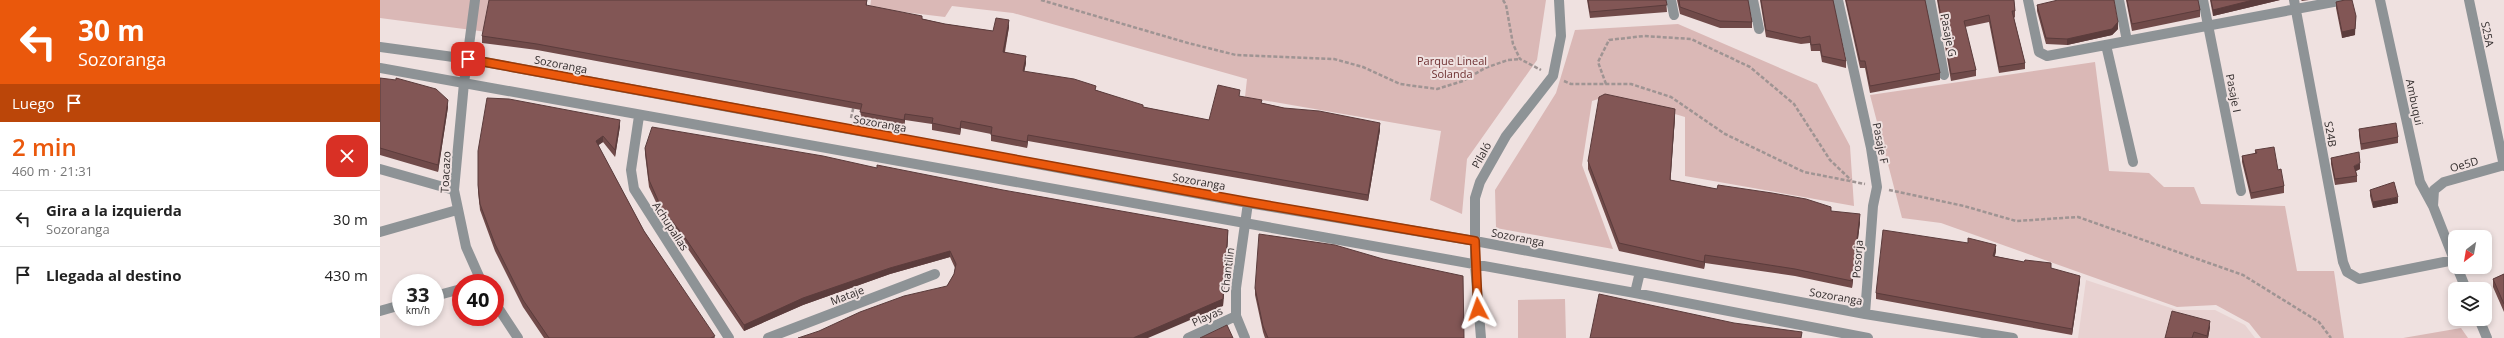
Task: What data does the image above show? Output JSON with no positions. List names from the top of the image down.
{
  "streets": {
    "street": [
      "S25A",
      "Pasaje G",
      "Sozoranga",
      "Pasaje I",
      "Ambuqui",
      "S24B",
      "Pasaje F",
      "Pilaló",
      "Oe5D",
      "Toacazo",
      "Achupallas",
      "Posorja",
      "Chantilin",
      "Mataje",
      "Playas"
    ]
  },
  "crossings": [
    ["S25A", "Oe5D"],
    ["Sozoranga", "Pilaló"],
    ["Sozoranga", "Toacazo"],
    ["Sozoranga", "Posorja"],
    ["Sozoranga", "Chantilin"],
    ["Ambuqui", "Oe5D"],
    ["Pasaje F", "Posorja"],
    ["Chantilin", "Playas"]
  ],
  "parks": ["Parque Lineal Solanda"],
  "north": "bottom left",
  "page": {
    "turn": ["30 m", "Sozoranga"],
    "then": "Luego",
    "heading": ["2 min", "460 m · 21:31"],
    "list": [
      {
        "name": "Gira a la izquierda",
        "note": "Sozoranga",
        "value": "30 m"
      },
      {
        "name": "Llegada al destino",
        "value": "430 m"
      }
    ],
    "speed": "33 km/h",
    "limit": "40"
  }
}
